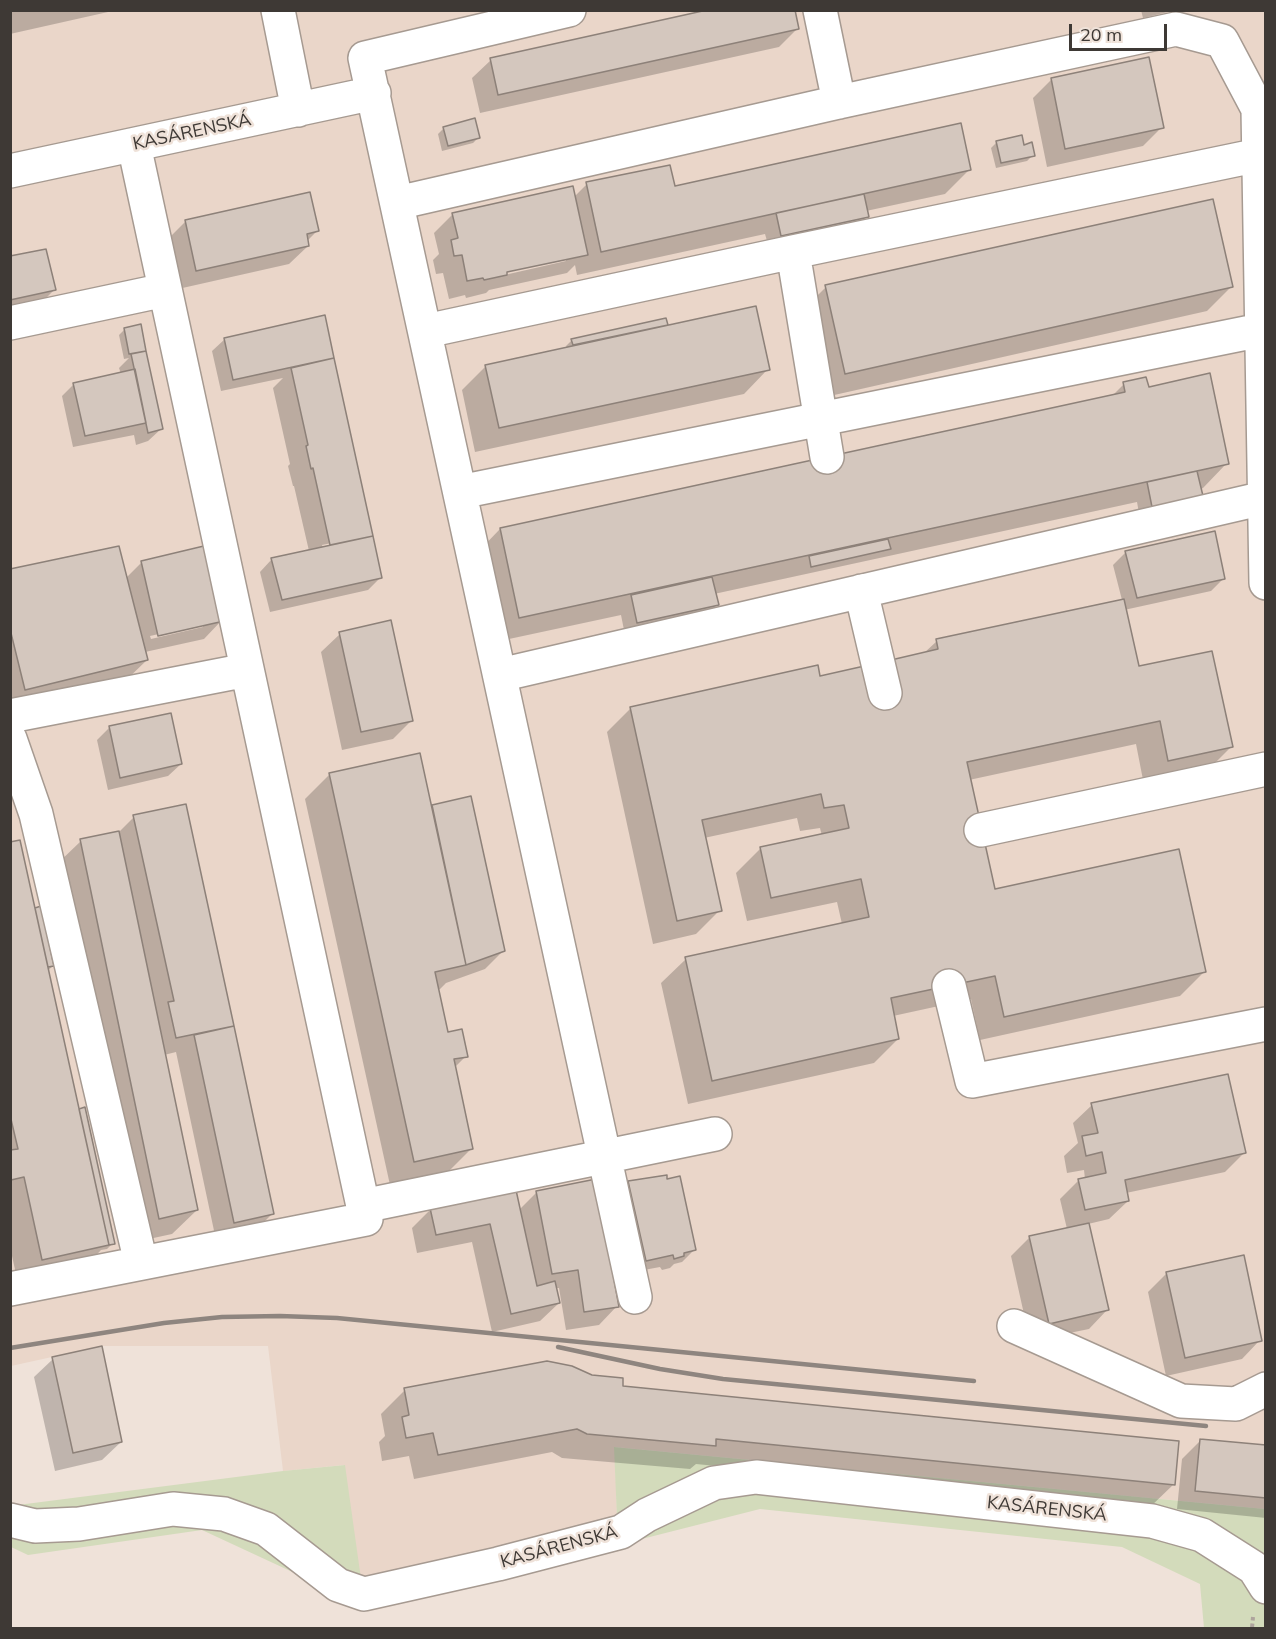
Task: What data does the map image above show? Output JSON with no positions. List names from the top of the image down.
{
  "streets": {
    "street": ["KASÁRENSKÁ"]
  },
  "scale_bar": "20 m"
}
